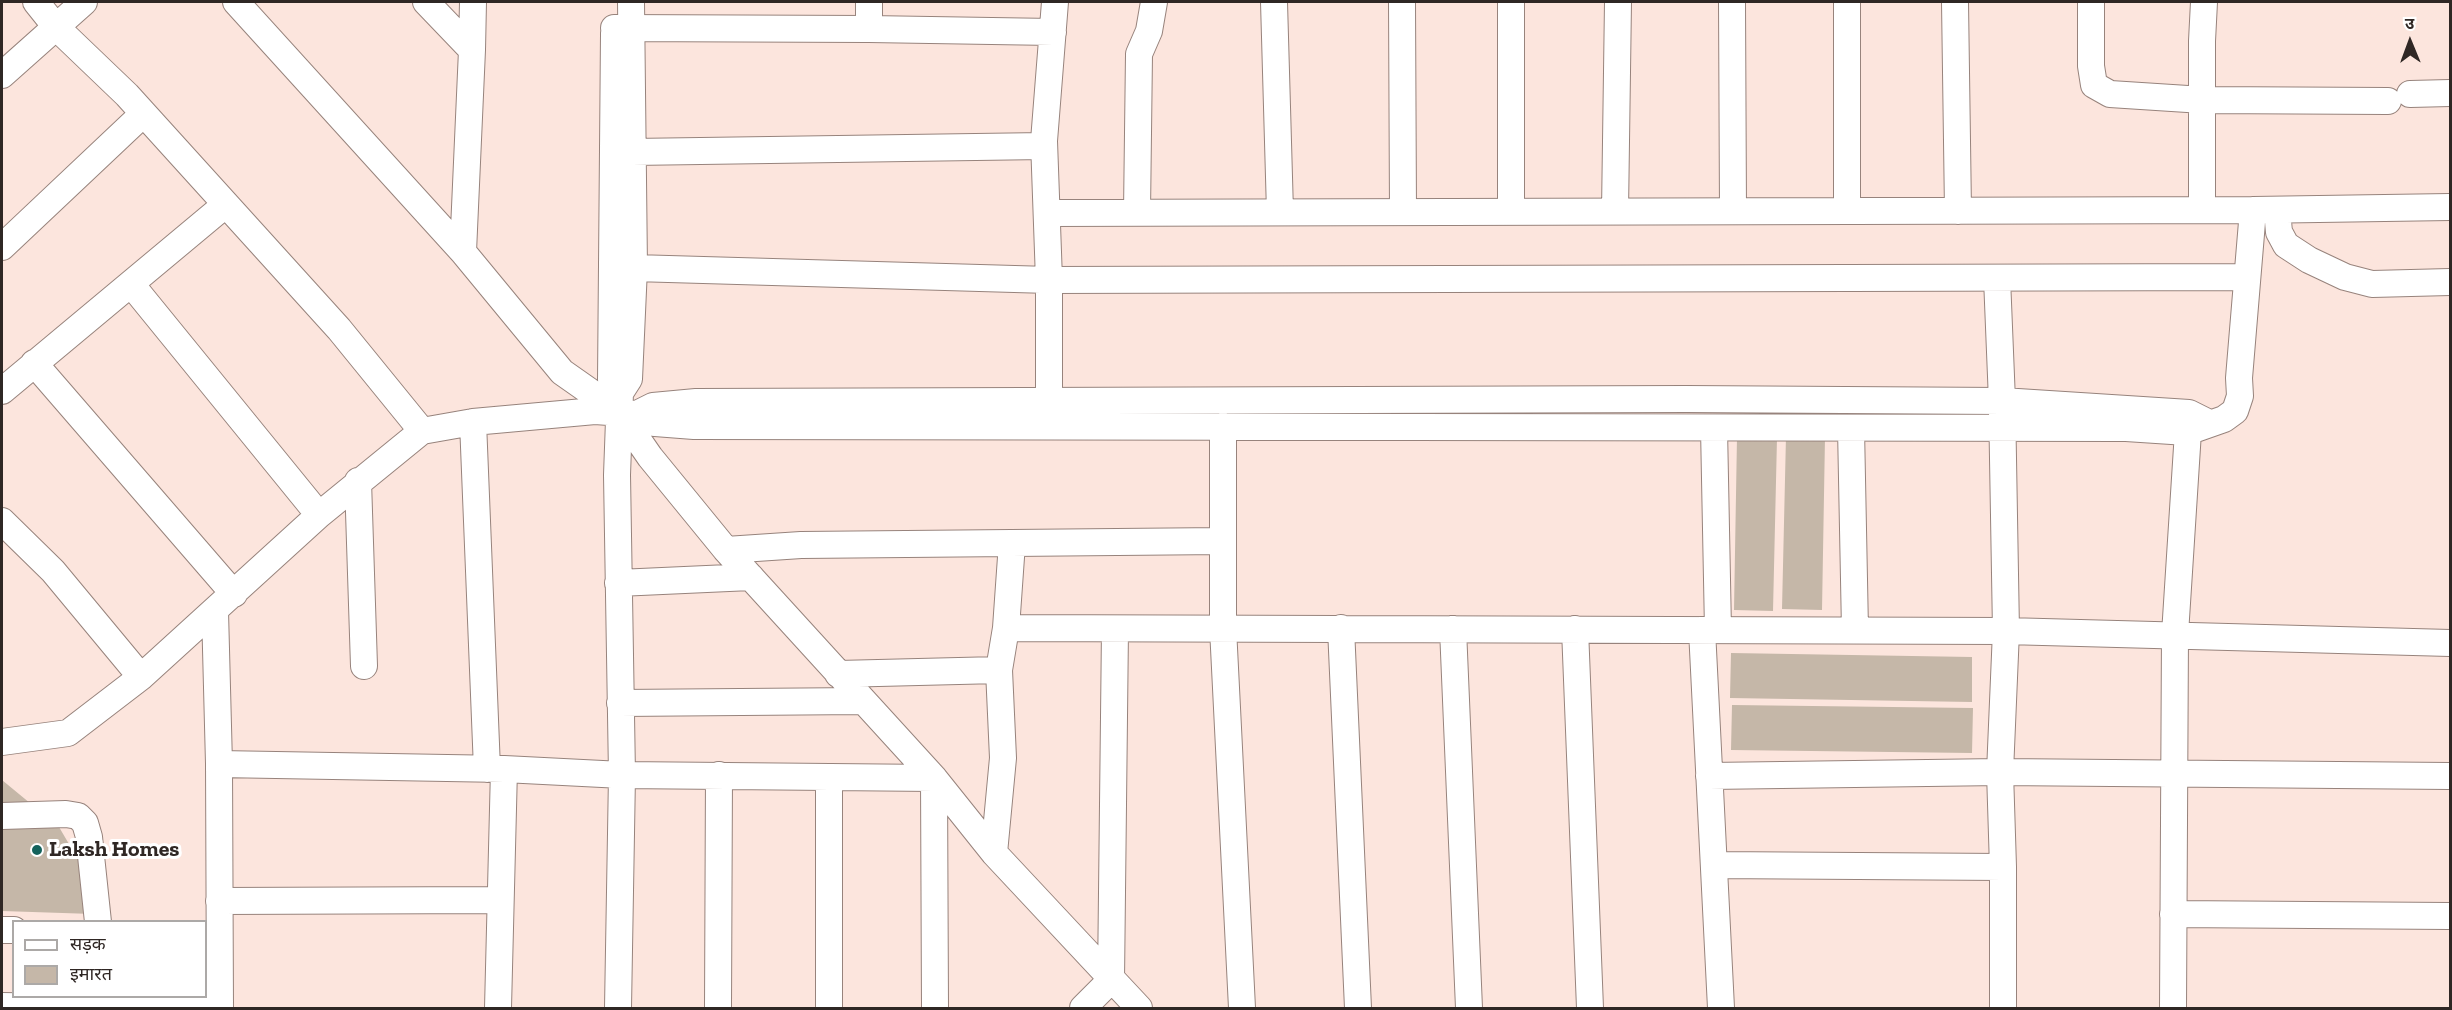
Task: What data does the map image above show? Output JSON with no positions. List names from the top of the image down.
{
  "places": ["Laksh Homes"],
  "legend": ["सड़क", "इमारत"],
  "north": "top"
}
